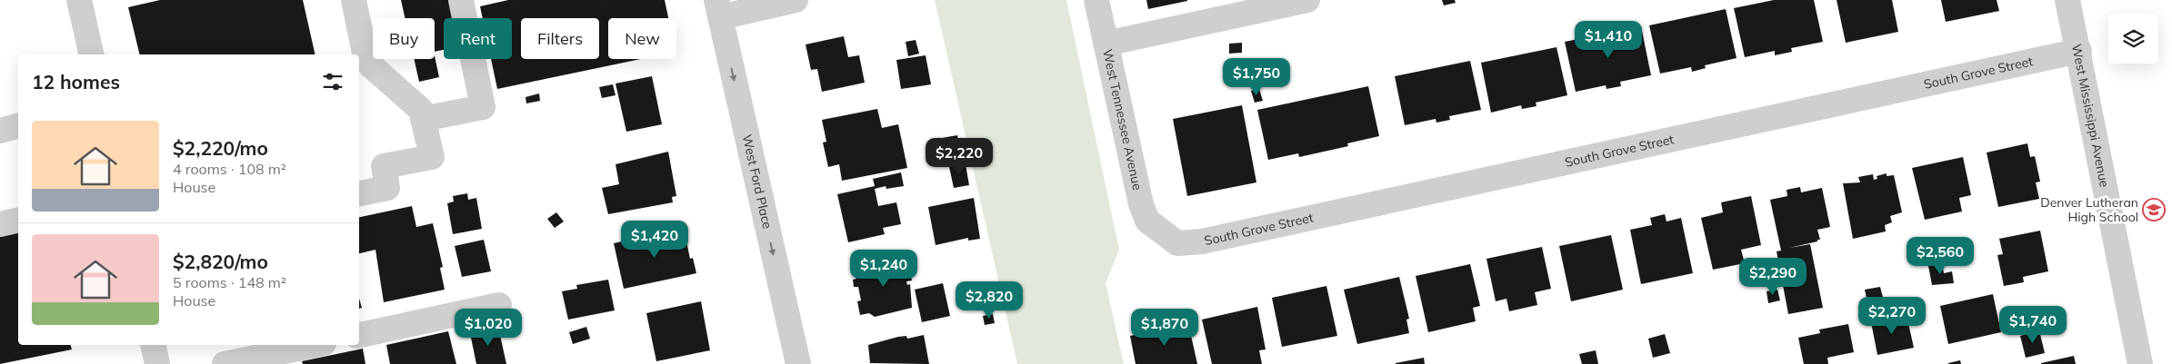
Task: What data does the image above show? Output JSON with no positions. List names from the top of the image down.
{
  "streets": {
    "street": [
      "South Grove Street",
      "West Mississippi Avenue",
      "West Tennessee Avenue",
      "West Ford Place"
    ]
  },
  "crossings": [
    ["South Grove Street", "West Mississippi Avenue"],
    ["South Grove Street", "West Tennessee Avenue"]
  ],
  "one_way": ["West Ford Place"],
  "places": {
    "school or university": ["Denver Lutheran High School"]
  },
  "page": {
    "chip": [
      "Buy",
      "Rent",
      "Filters",
      "New"
    ],
    "price": [
      "$1,410",
      "$1,750",
      "$2,220",
      "$1,420",
      "$2,560",
      "$1,240",
      "$2,290",
      "$2,820",
      "$2,270",
      "$1,740",
      "$1,020",
      "$1,870"
    ],
    "heading": "12 homes",
    "list": [
      {
        "name": "$2,220/mo",
        "note": "4 rooms · 108 m² · House"
      },
      {
        "name": "$2,820/mo",
        "note": "5 rooms · 148 m² · House"
      }
    ]
  }
}
